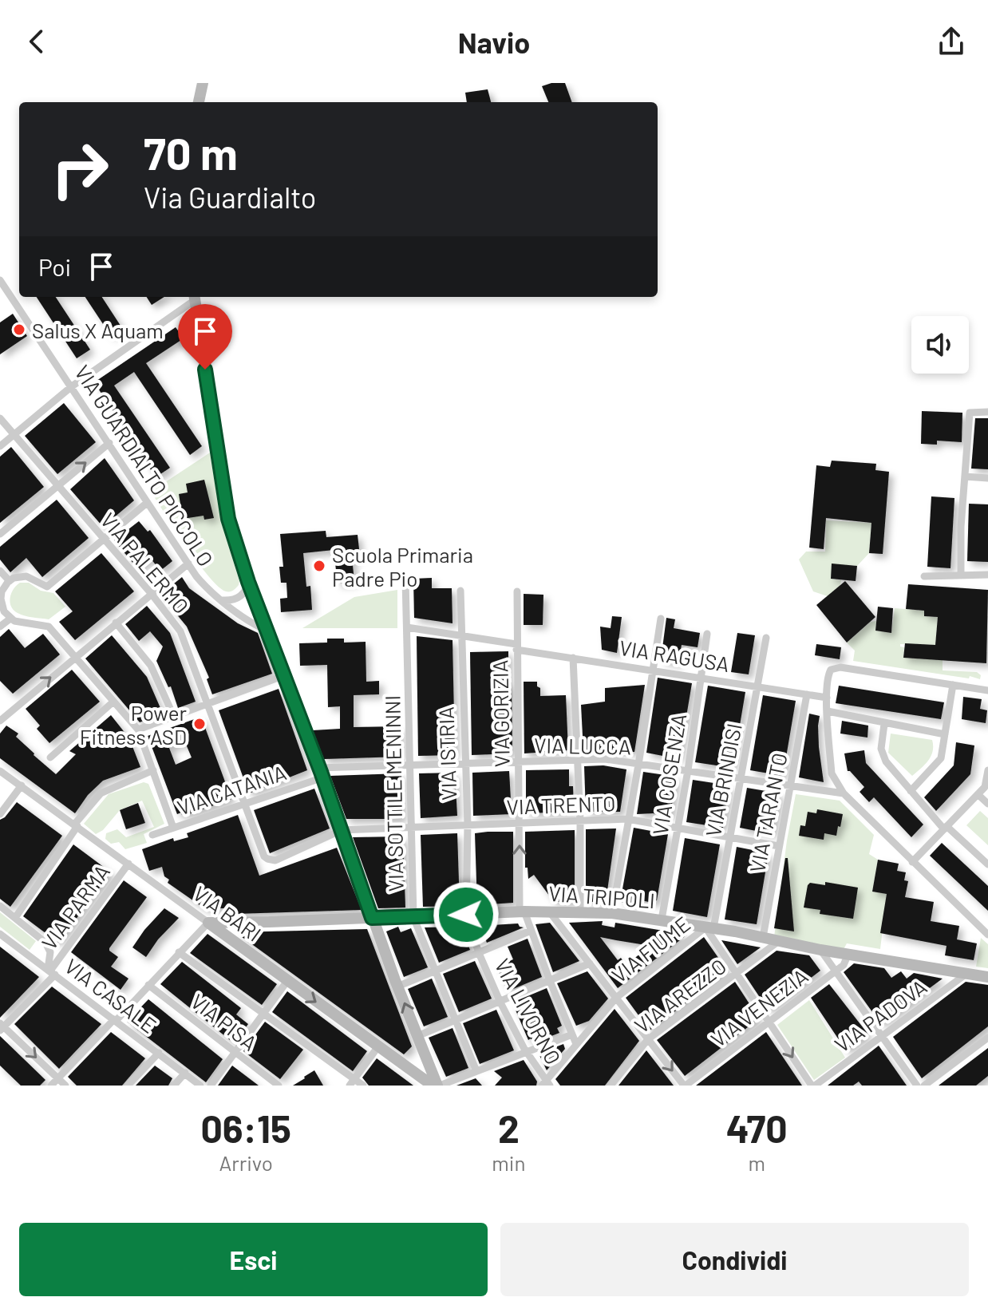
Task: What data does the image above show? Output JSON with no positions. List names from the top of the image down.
{
  "streets": {
    "street": [
      "VIA GUARDIALTO PICCOLO",
      "VIA PALERMO",
      "VIA RAGUSA",
      "VIA GORIZIA",
      "VIA LUCCA",
      "VIA ISTRIA",
      "VIA COSENZA",
      "VIA BRINDISI",
      "VIA CATANIA",
      "VIA SOTTILE MENINNI",
      "VIA TRENTO",
      "VIA TARANTO",
      "VIA TRIPOLI",
      "VIA PARMA",
      "VIA BARI",
      "VIA FIUME",
      "VIA CASALE",
      "VIA AREZZO",
      "VIA VENEZIA",
      "VIA LIVORNO",
      "VIA PADOVA",
      "VIA PISA"
    ]
  },
  "crossings": [
    ["VIA PALERMO", "VIA CATANIA"],
    ["VIA PALERMO", "VIA TRENTO"],
    ["VIA RAGUSA", "VIA GORIZIA"],
    ["VIA RAGUSA", "VIA ISTRIA"],
    ["VIA RAGUSA", "VIA COSENZA"],
    ["VIA RAGUSA", "VIA BRINDISI"],
    ["VIA RAGUSA", "VIA SOTTILE MENINNI"],
    ["VIA RAGUSA", "VIA TARANTO"],
    ["VIA GORIZIA", "VIA LUCCA"],
    ["VIA GORIZIA", "VIA TRENTO"],
    ["VIA GORIZIA", "VIA TRIPOLI"],
    ["VIA GORIZIA", "VIA FIUME"],
    ["VIA LUCCA", "VIA ISTRIA"],
    ["VIA LUCCA", "VIA COSENZA"],
    ["VIA LUCCA", "VIA BRINDISI"],
    ["VIA LUCCA", "VIA CATANIA"],
    ["VIA LUCCA", "VIA SOTTILE MENINNI"],
    ["VIA LUCCA", "VIA TARANTO"],
    ["VIA ISTRIA", "VIA TRENTO"],
    ["VIA ISTRIA", "VIA TRIPOLI"],
    ["VIA ISTRIA", "VIA LIVORNO"],
    ["VIA COSENZA", "VIA TRENTO"],
    ["VIA COSENZA", "VIA TRIPOLI"],
    ["VIA BRINDISI", "VIA TRENTO"],
    ["VIA BRINDISI", "VIA TRIPOLI"],
    ["VIA BRINDISI", "VIA FIUME"],
    ["VIA SOTTILE MENINNI", "VIA TRENTO"],
    ["VIA SOTTILE MENINNI", "VIA TRIPOLI"],
    ["VIA TRENTO", "VIA TARANTO"],
    ["VIA TARANTO", "VIA TRIPOLI"],
    ["VIA TRIPOLI", "VIA BARI"],
    ["VIA TRIPOLI", "VIA FIUME"],
    ["VIA TRIPOLI", "VIA AREZZO"],
    ["VIA TRIPOLI", "VIA VENEZIA"],
    ["VIA TRIPOLI", "VIA LIVORNO"],
    ["VIA TRIPOLI", "VIA PADOVA"],
    ["VIA PARMA", "VIA BARI"],
    ["VIA PARMA", "VIA CASALE"],
    ["VIA FIUME", "VIA LIVORNO"]
  ],
  "places": ["Salus X Aquam", "Scuola Primaria Padre Pio", "Power Fitness ASD"],
  "page": {
    "header": "Navio",
    "turn": ["70 m", "Via Guardialto"],
    "then": "Poi",
    "eta": [
      "06:15",
      "Arrivo",
      "2",
      "min",
      "470",
      "m"
    ],
    "buttons": ["Esci", "Condividi"]
  }
}
